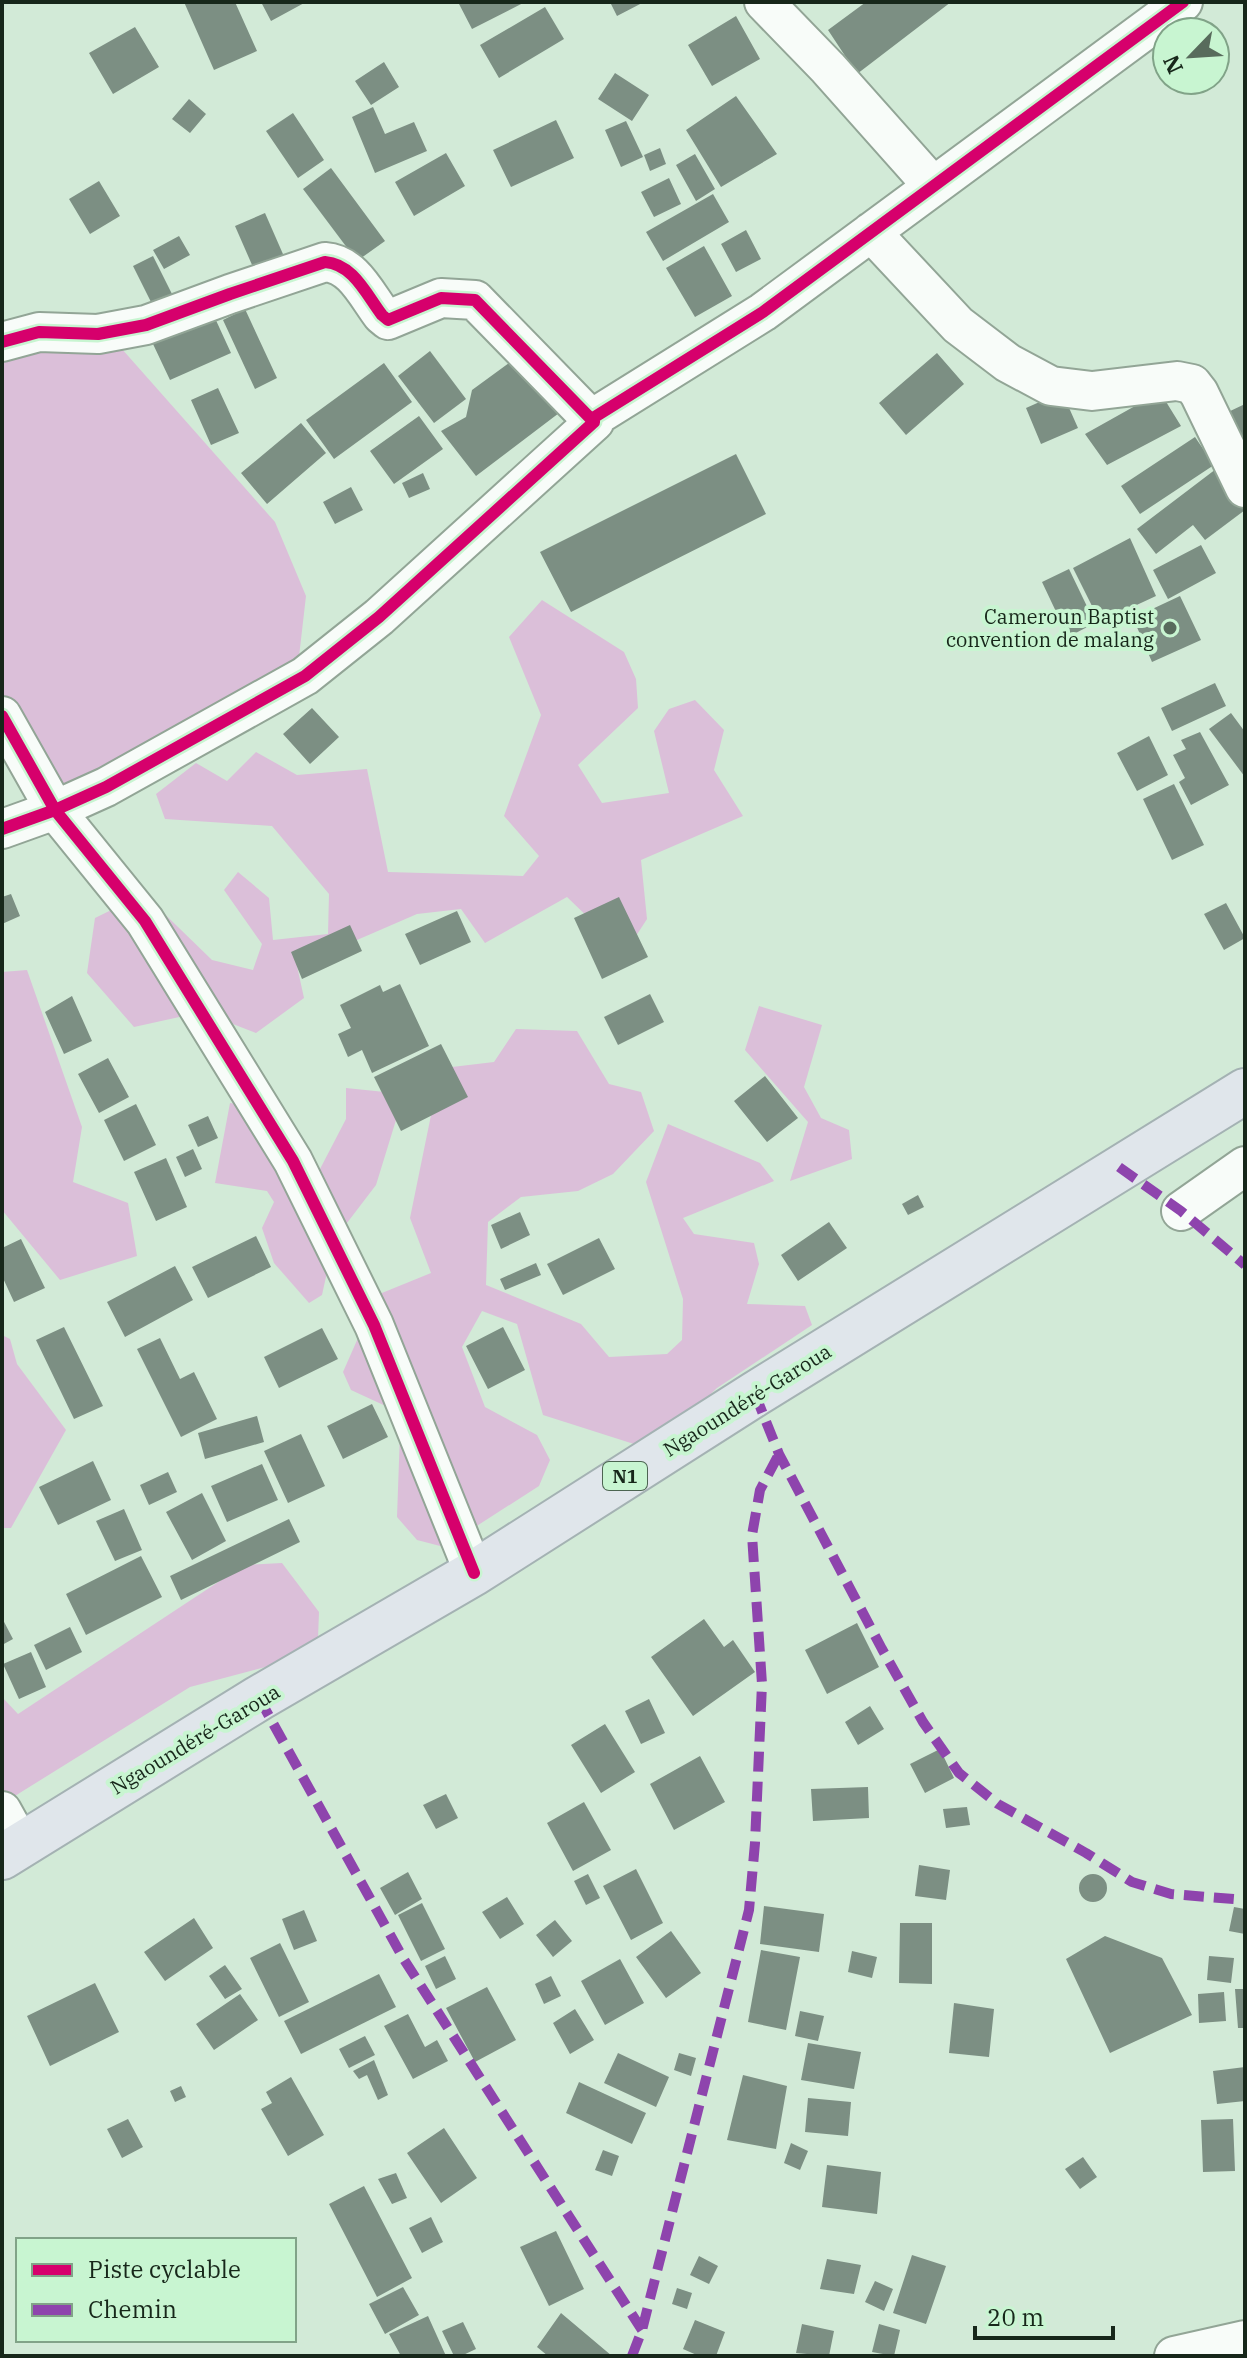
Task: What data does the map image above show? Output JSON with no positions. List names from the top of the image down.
{
  "streets": {
    "highway": ["Ngaoundéré-Garoua", "N1"]
  },
  "places": ["Cameroun Baptist convention de malang"],
  "legend": ["Piste cyclable", "Chemin"],
  "scale_bar": "20 m",
  "north": "bottom left"
}
